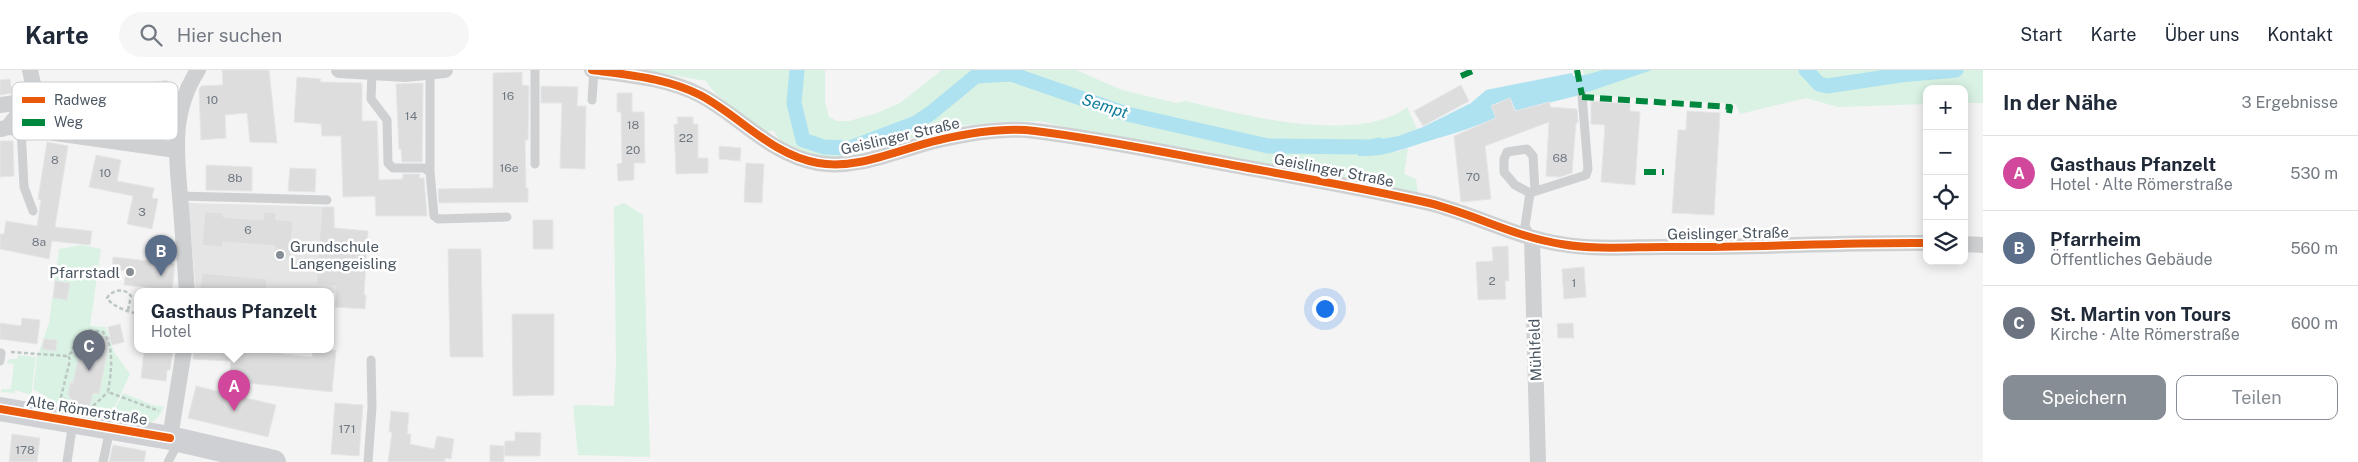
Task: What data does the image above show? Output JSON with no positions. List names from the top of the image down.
{
  "streets": {
    "main road": ["Alte Römerstraße"],
    "street": ["Geislinger Straße", "Mühlfeld"]
  },
  "crossings": [
    ["Geislinger Straße", "Mühlfeld"]
  ],
  "water": ["Sempt"],
  "places": ["Grundschule Langengeisling", "Pfarrstadl"],
  "house_numbers": [
    "16",
    "10",
    "14",
    "18",
    "22",
    "20",
    "68",
    "8",
    "16e",
    "10",
    "70",
    "8b",
    "3",
    "6",
    "8a",
    "2",
    "1",
    "171",
    "178"
  ],
  "legend": ["Radweg", "Weg"],
  "page": {
    "header": "Karte",
    "search": "Hier suchen",
    "nav": [
      "Start",
      "Karte",
      "Über uns",
      "Kontakt"
    ],
    "heading": ["In der Nähe", "3 Ergebnisse"],
    "map_buttons": ["+", "−"],
    "list": [
      {
        "mark": "A",
        "name": "Gasthaus Pfanzelt",
        "note": "Hotel · Alte Römerstraße",
        "value": "530 m"
      },
      {
        "mark": "B",
        "name": "Pfarrheim",
        "note": "Öffentliches Gebäude",
        "value": "560 m"
      },
      {
        "mark": "C",
        "name": "St. Martin von Tours",
        "note": "Kirche · Alte Römerstraße",
        "value": "600 m"
      }
    ],
    "pins": ["B", "C", "A"],
    "popup": ["Gasthaus Pfanzelt", "Hotel"],
    "buttons": ["Speichern", "Teilen"]
  }
}
